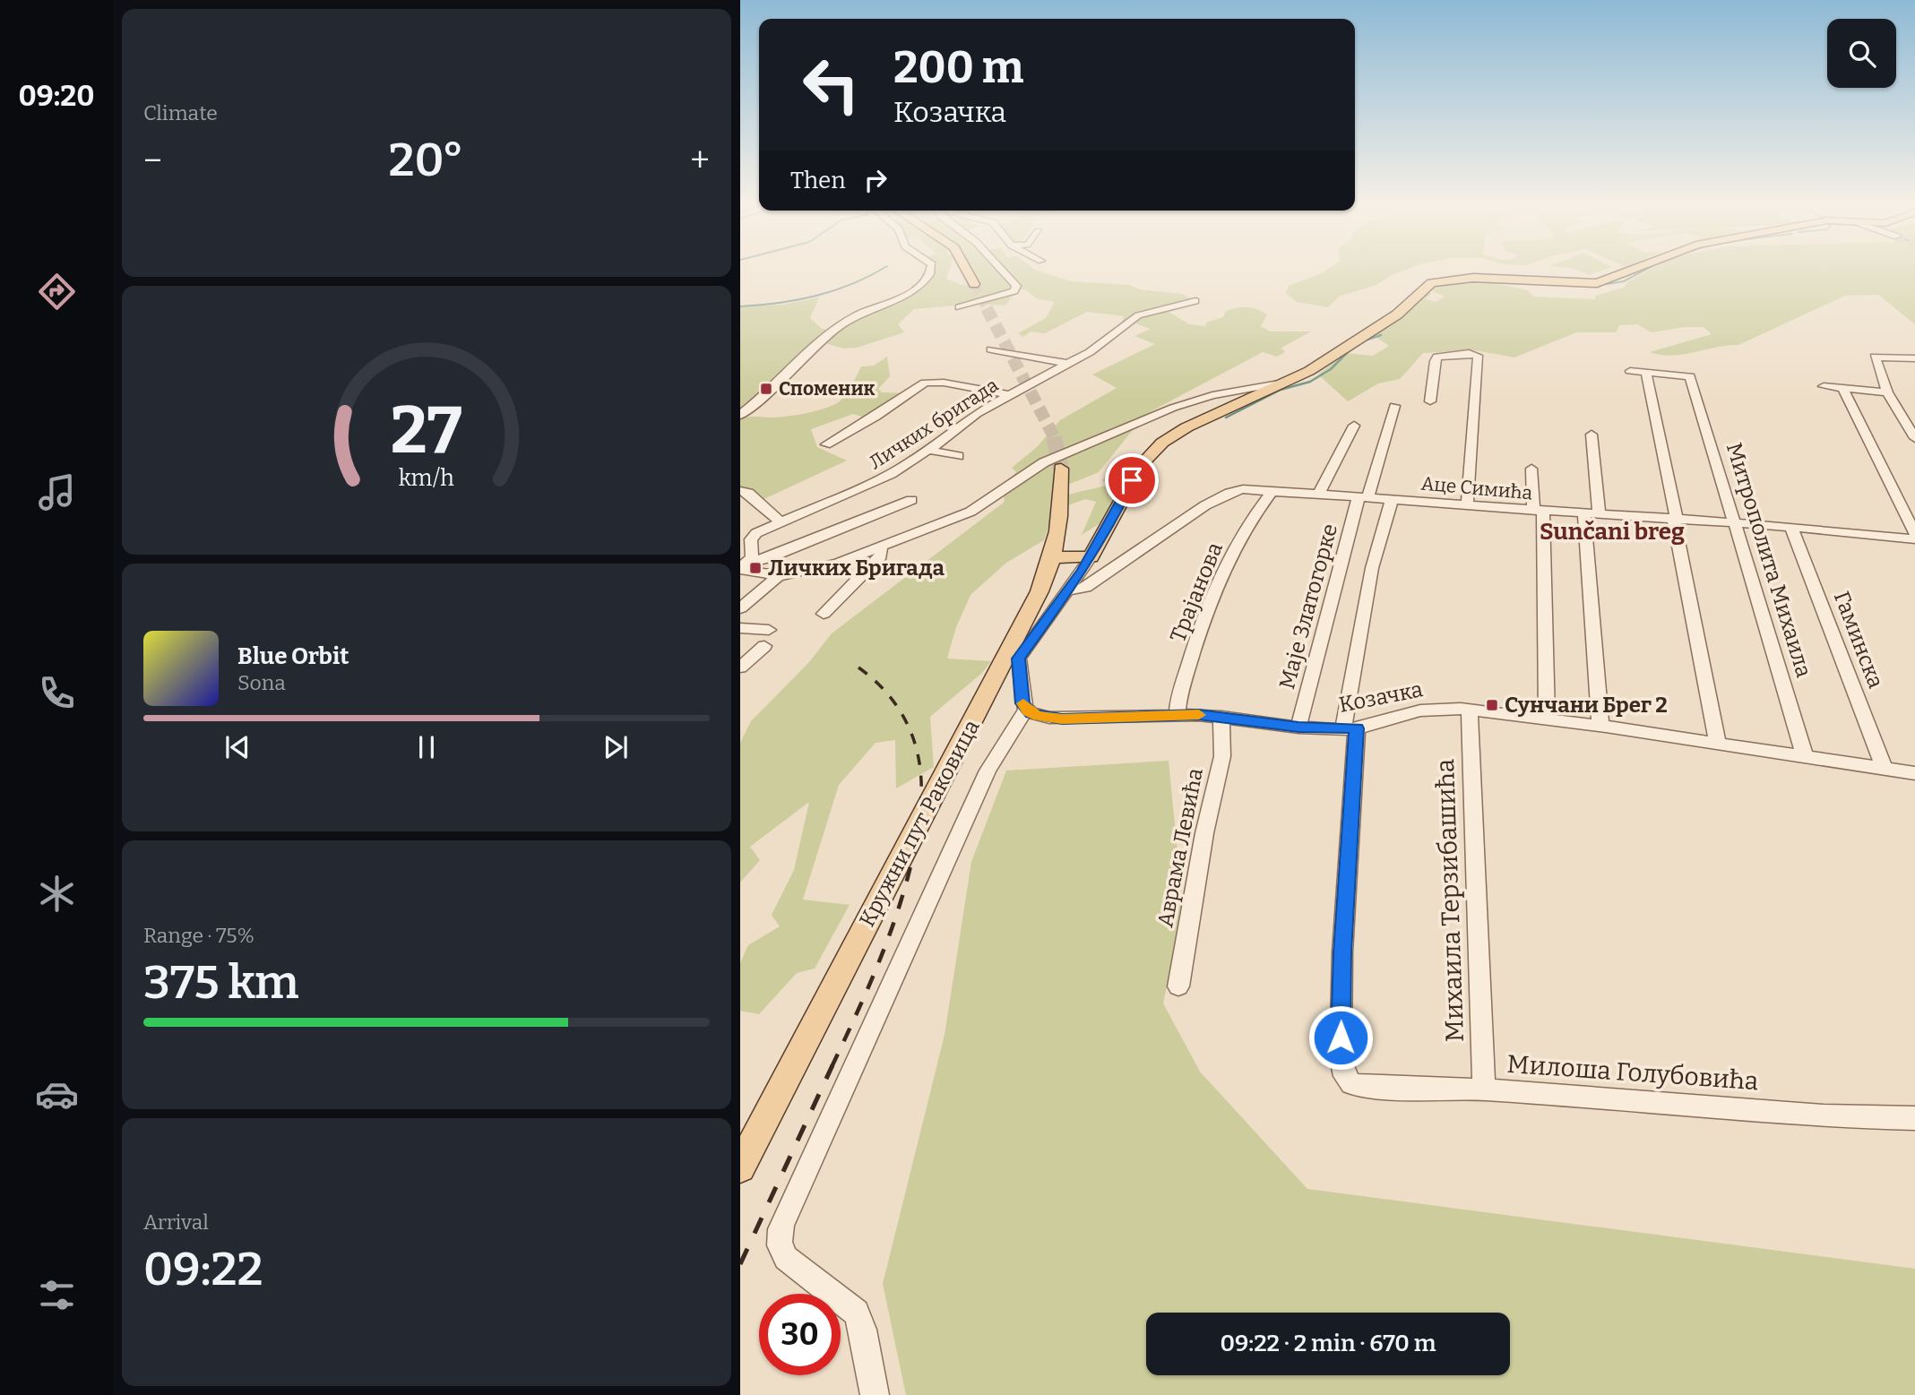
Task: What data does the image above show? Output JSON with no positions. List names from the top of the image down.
{
  "streets": {
    "main road": ["Кружни пут Раковица"],
    "street": [
      "Личких бригада",
      "Аце Симића",
      "Митрополита Михаила",
      "Трајанова",
      "Маје Златогорке",
      "Гаминска",
      "Козачка",
      "Аврама Левића",
      "Михаила Терзибашића",
      "Милоша Голубовића"
    ]
  },
  "crossings": [
    ["Аце Симића", "Митрополита Михаила"],
    ["Аце Симића", "Трајанова"],
    ["Аце Симића", "Маје Златогорке"],
    ["Аце Симића", "Гаминска"],
    ["Митрополита Михаила", "Козачка"],
    ["Трајанова", "Козачка"],
    ["Маје Златогорке", "Козачка"],
    ["Гаминска", "Козачка"],
    ["Козачка", "Аврама Левића"],
    ["Козачка", "Михаила Терзибашића"],
    ["Козачка", "Милоша Голубовића"],
    ["Михаила Терзибашића", "Милоша Голубовића"]
  ],
  "districts": ["Sunčani breg"],
  "places": {
    "transit": ["Споменик", "Личких Бригада", "Сунчани Брег 2"]
  },
  "page": {
    "tabs": "09:20",
    "tile": [
      "Climate",
      ["Range · 75%", "375 km"],
      ["Arrival", "09:22"]
    ],
    "turn": ["200 m", "Козачка"],
    "heat": ["−", "20°", "+"],
    "then": "Then",
    "song": ["Blue Orbit", "Sona"],
    "limit": "30",
    "trip": "09:22 · 2 min · 670 m",
    "gauge": ["27", "km/h"]
  }
}
